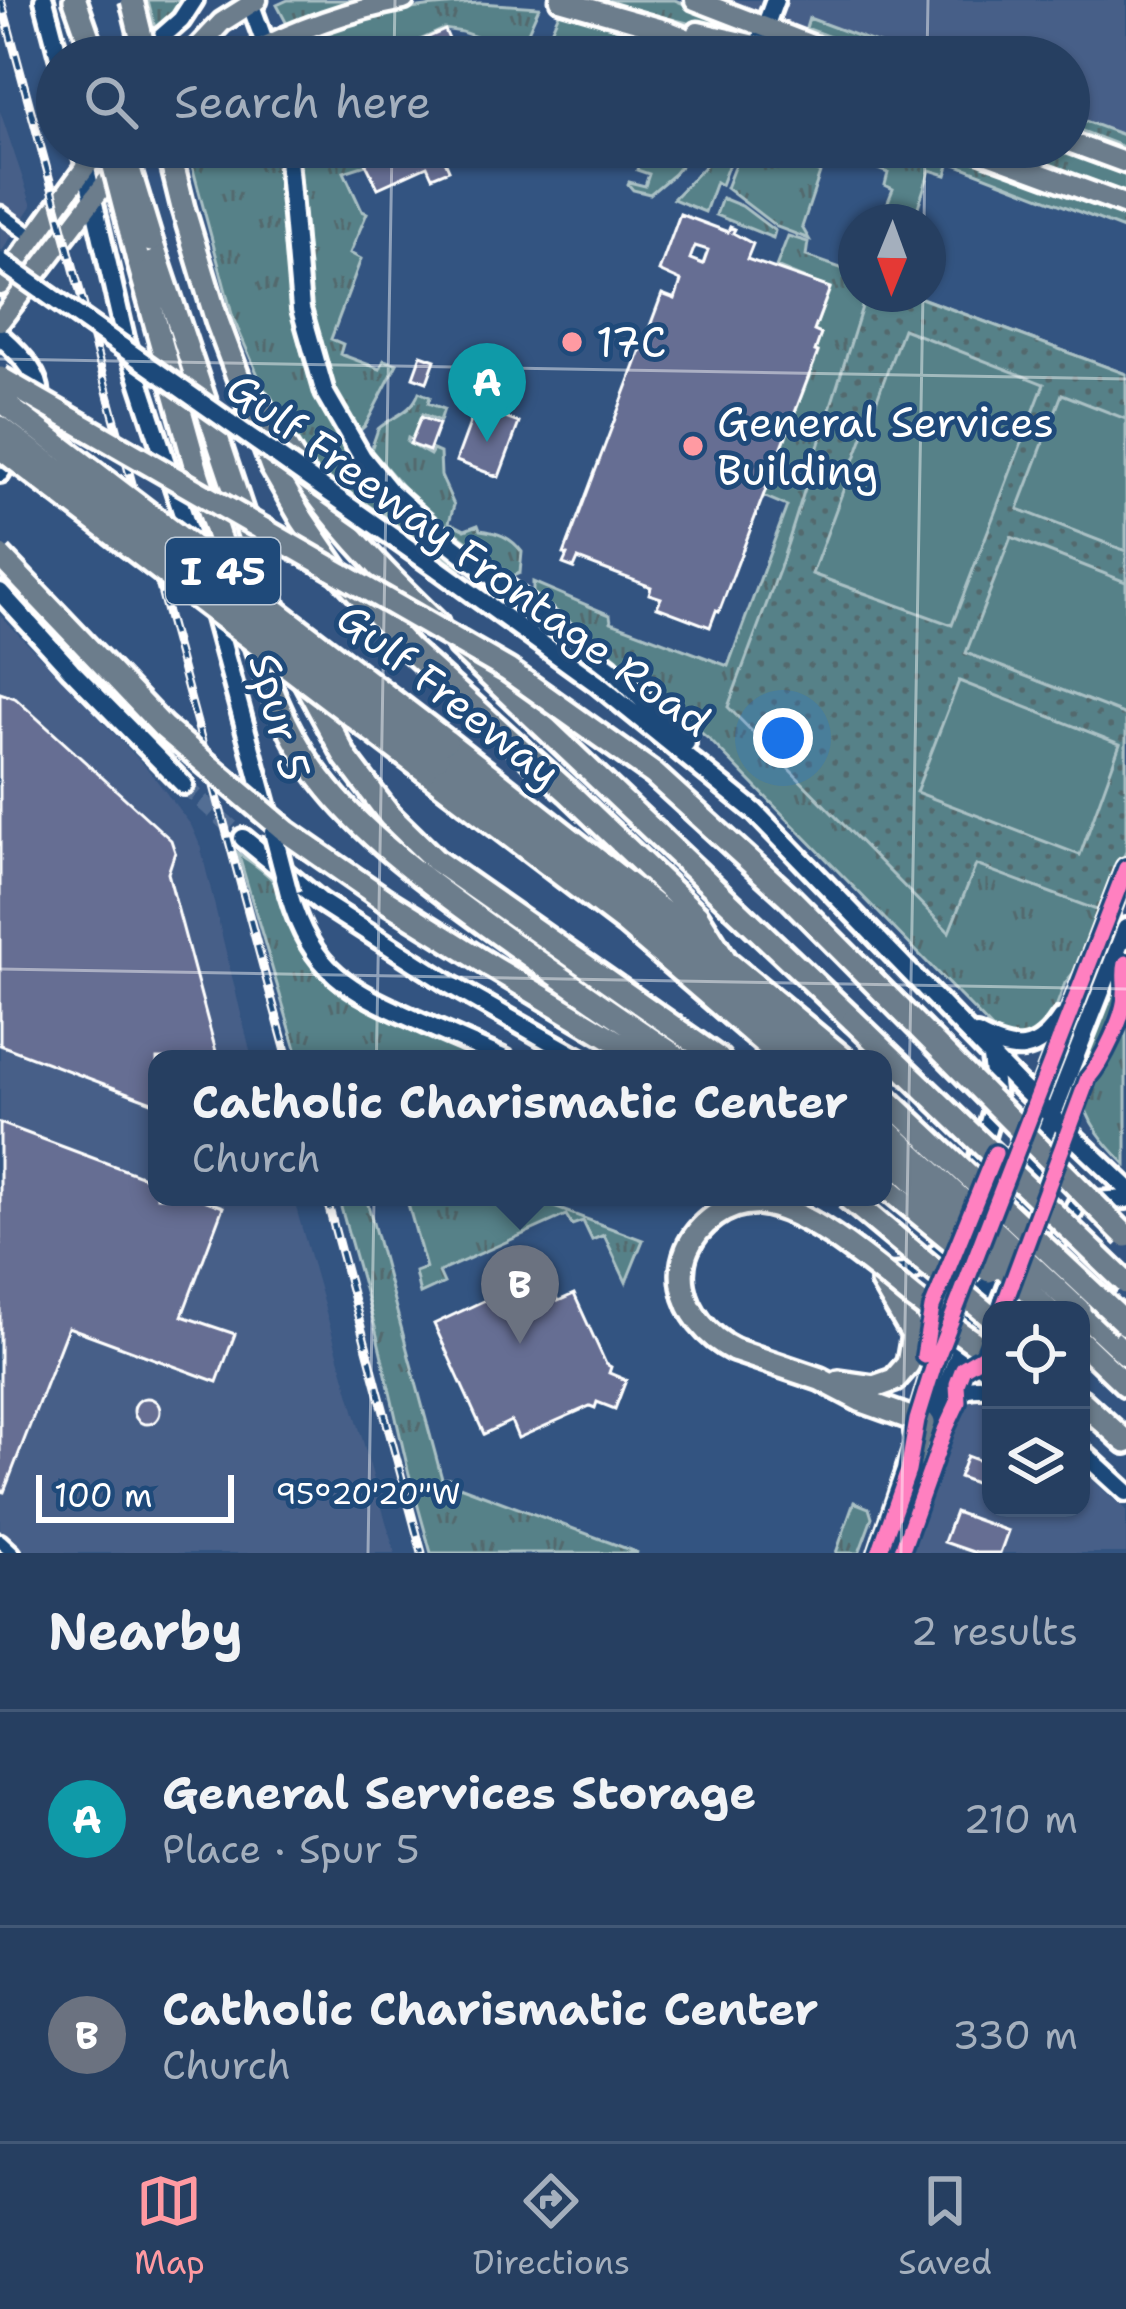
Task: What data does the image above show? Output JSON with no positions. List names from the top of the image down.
{
  "streets": {
    "highway": ["I 45", "Gulf Freeway"],
    "main road": ["Gulf Freeway Frontage Road", "Spur 5"]
  },
  "places": ["17C", "General Services Building"],
  "scale_bar": "100 m",
  "north": "bottom",
  "page": {
    "search": "Search here",
    "pins": ["A", "B"],
    "popup": ["Catholic Charismatic Center", "Church"],
    "scale": "100 m",
    "heading": ["Nearby", "2 results"],
    "list": [
      {
        "mark": "A",
        "name": "General Services Storage",
        "note": "Place · Spur 5",
        "value": "210 m"
      },
      {
        "mark": "B",
        "name": "Catholic Charismatic Center",
        "note": "Church",
        "value": "330 m"
      }
    ],
    "nav": ["Map", "Directions", "Saved"]
  },
  "coordinates": ["95°20'20\"W"]
}
